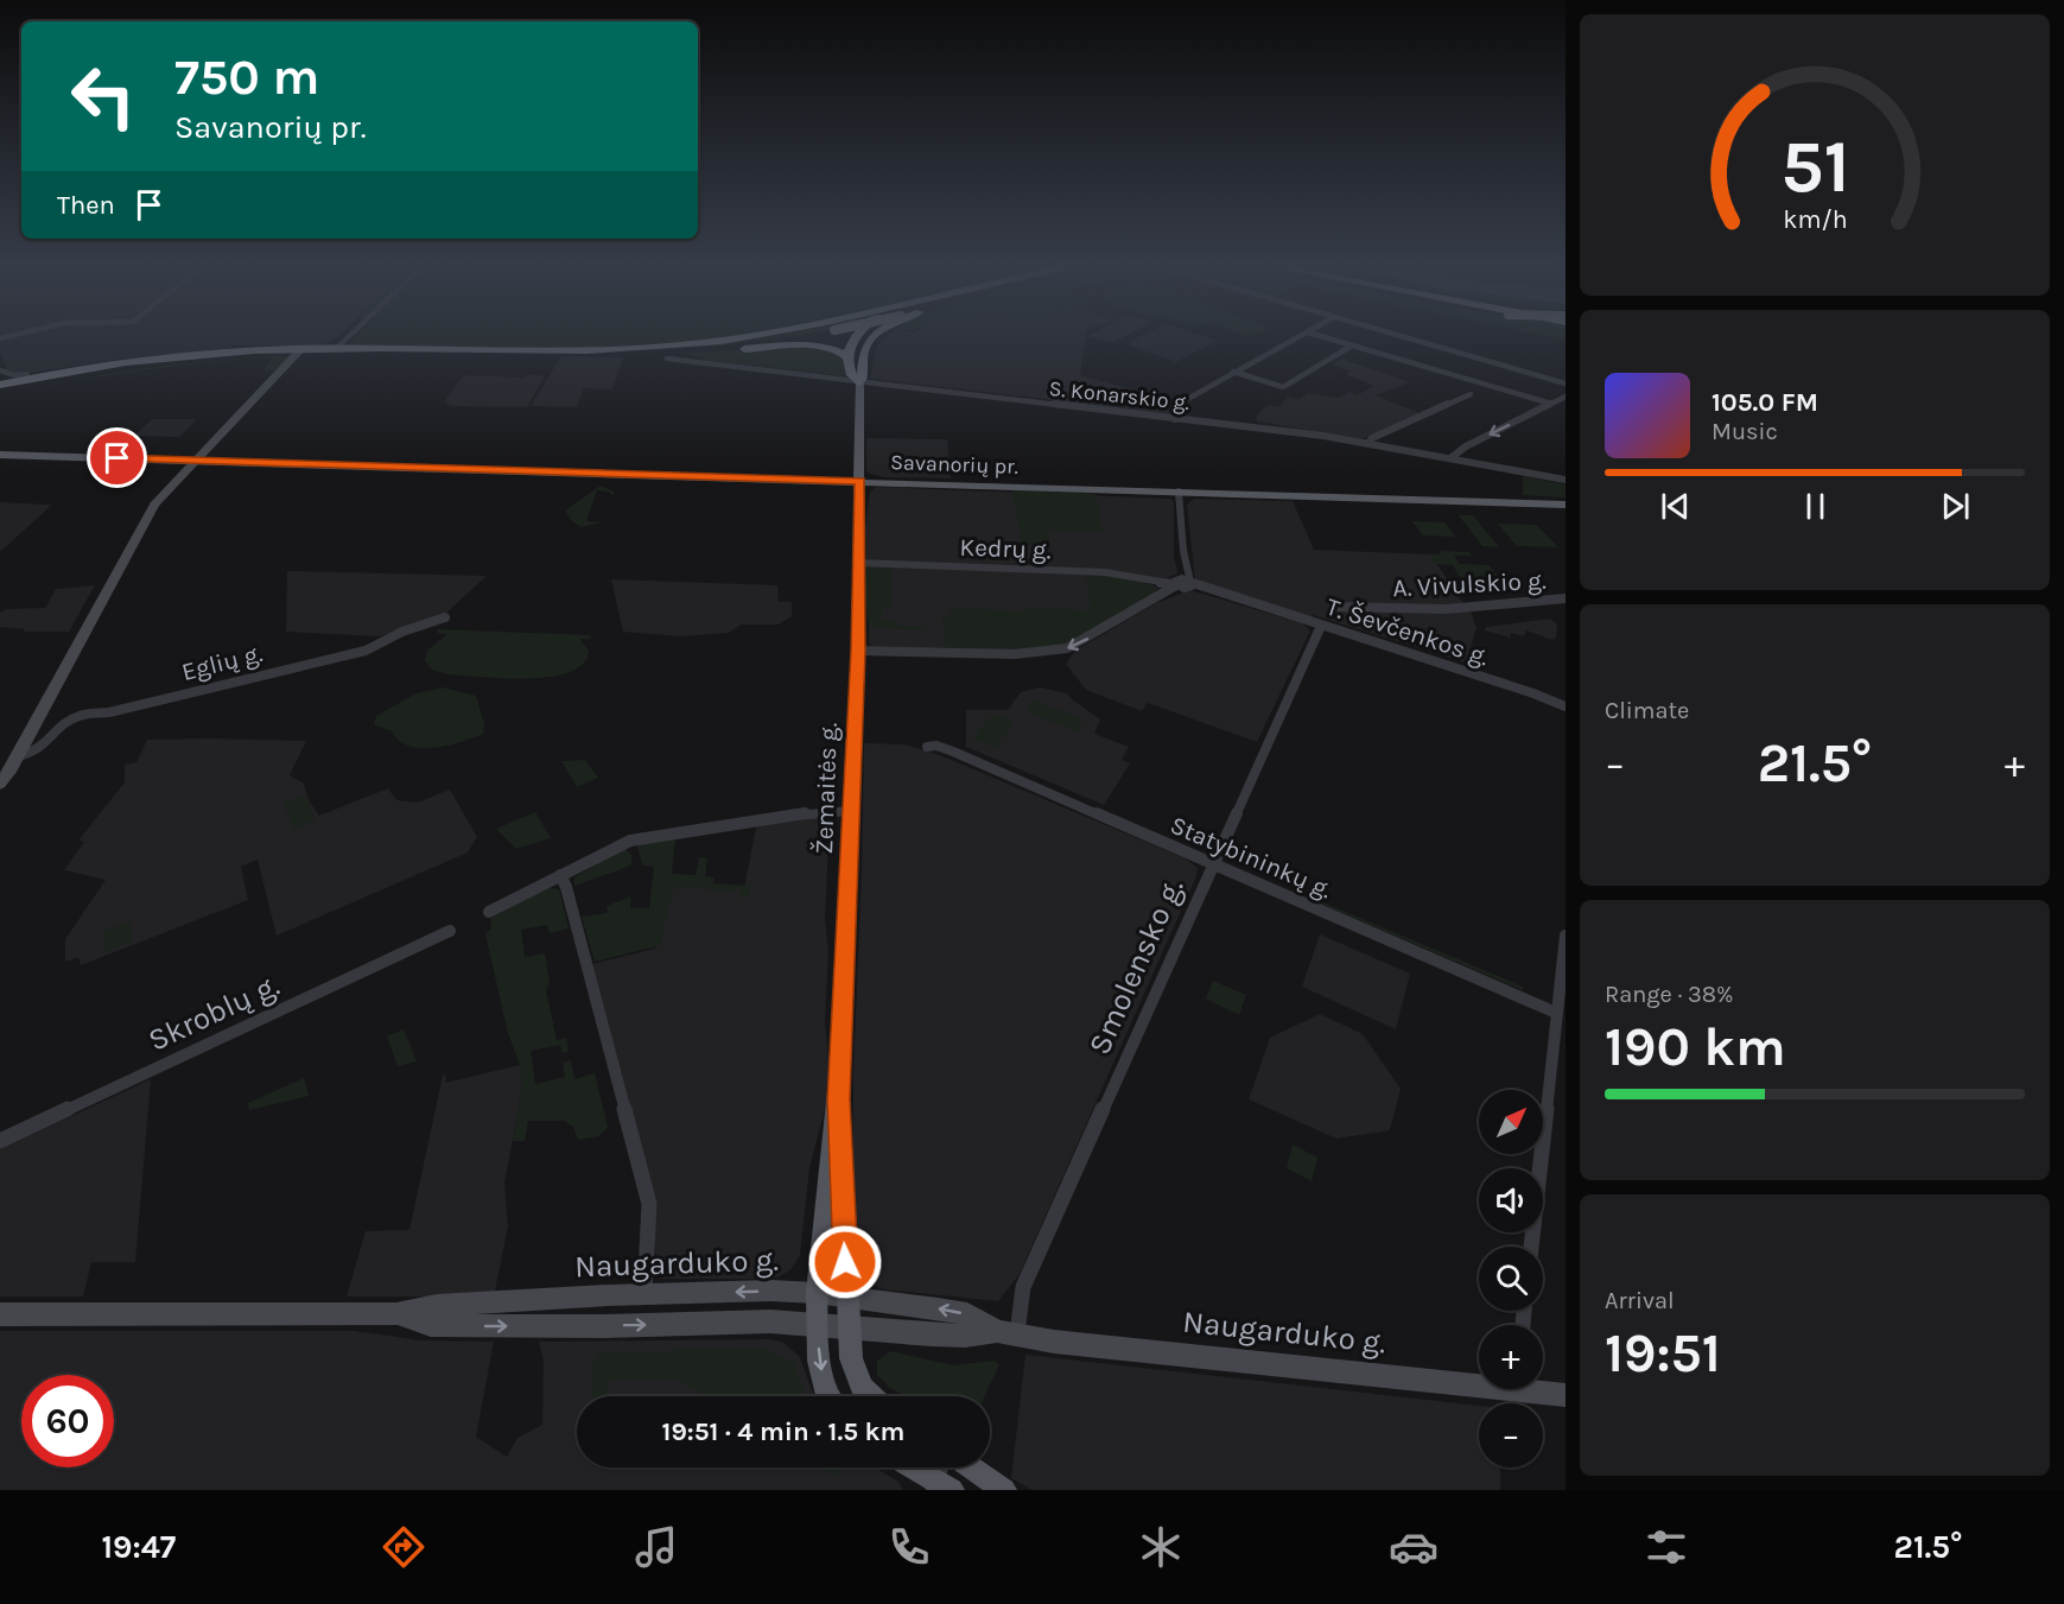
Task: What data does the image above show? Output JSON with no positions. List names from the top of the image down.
{
  "streets": {
    "main road": ["Savanorių pr.", "Žemaitės g.", "Naugarduko g."],
    "street": [
      "S. Konarskio g.",
      "Kedrų g.",
      "A. Vivulskio g.",
      "T. Ševčenkos g.",
      "Eglių g.",
      "Statybininkų g.",
      "Smolensko g.",
      "Skroblų g."
    ]
  },
  "crossings": [
    ["S. Konarskio g.", "Žemaitės g."],
    ["Savanorių pr.", "Žemaitės g."],
    ["Kedrų g.", "T. Ševčenkos g."],
    ["Kedrų g.", "Žemaitės g."],
    ["T. Ševčenkos g.", "Smolensko g."],
    ["Žemaitės g.", "Naugarduko g."],
    ["Statybininkų g.", "Smolensko g."],
    ["Smolensko g.", "Naugarduko g."]
  ],
  "north": "top right",
  "page": {
    "turn": ["750 m", "Savanorių pr."],
    "then": "Then",
    "song": ["105.0 FM", "Music"],
    "tile": [
      "Climate",
      ["Range · 38%", "190 km"],
      ["Arrival", "19:51"]
    ],
    "heat": ["−", "21.5°", "+"],
    "map_buttons": ["+", "−"],
    "limit": "60",
    "trip": "19:51 · 4 min · 1.5 km",
    "tabs": ["19:47", "21.5°"],
    "gauge": ["51", "km/h"]
  }
}
